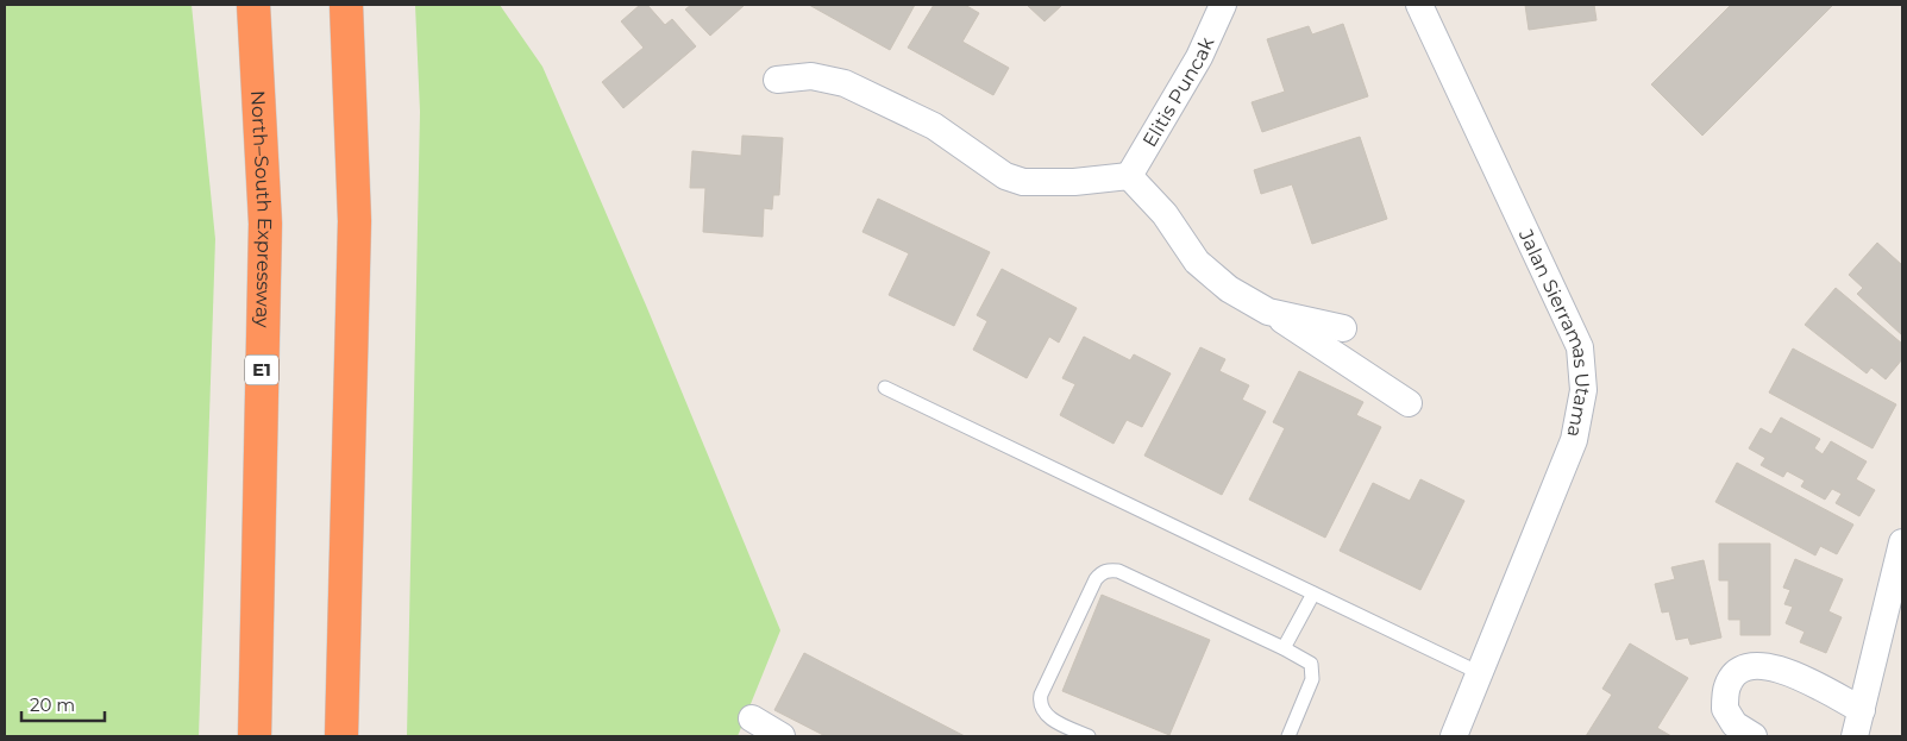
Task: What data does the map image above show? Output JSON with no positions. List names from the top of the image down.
{
  "streets": {
    "highway": ["North–South Expressway", "E1"],
    "street": ["Elitis Puncak", "Jalan Sierramas Utama"]
  },
  "scale_bar": "20 m"
}
